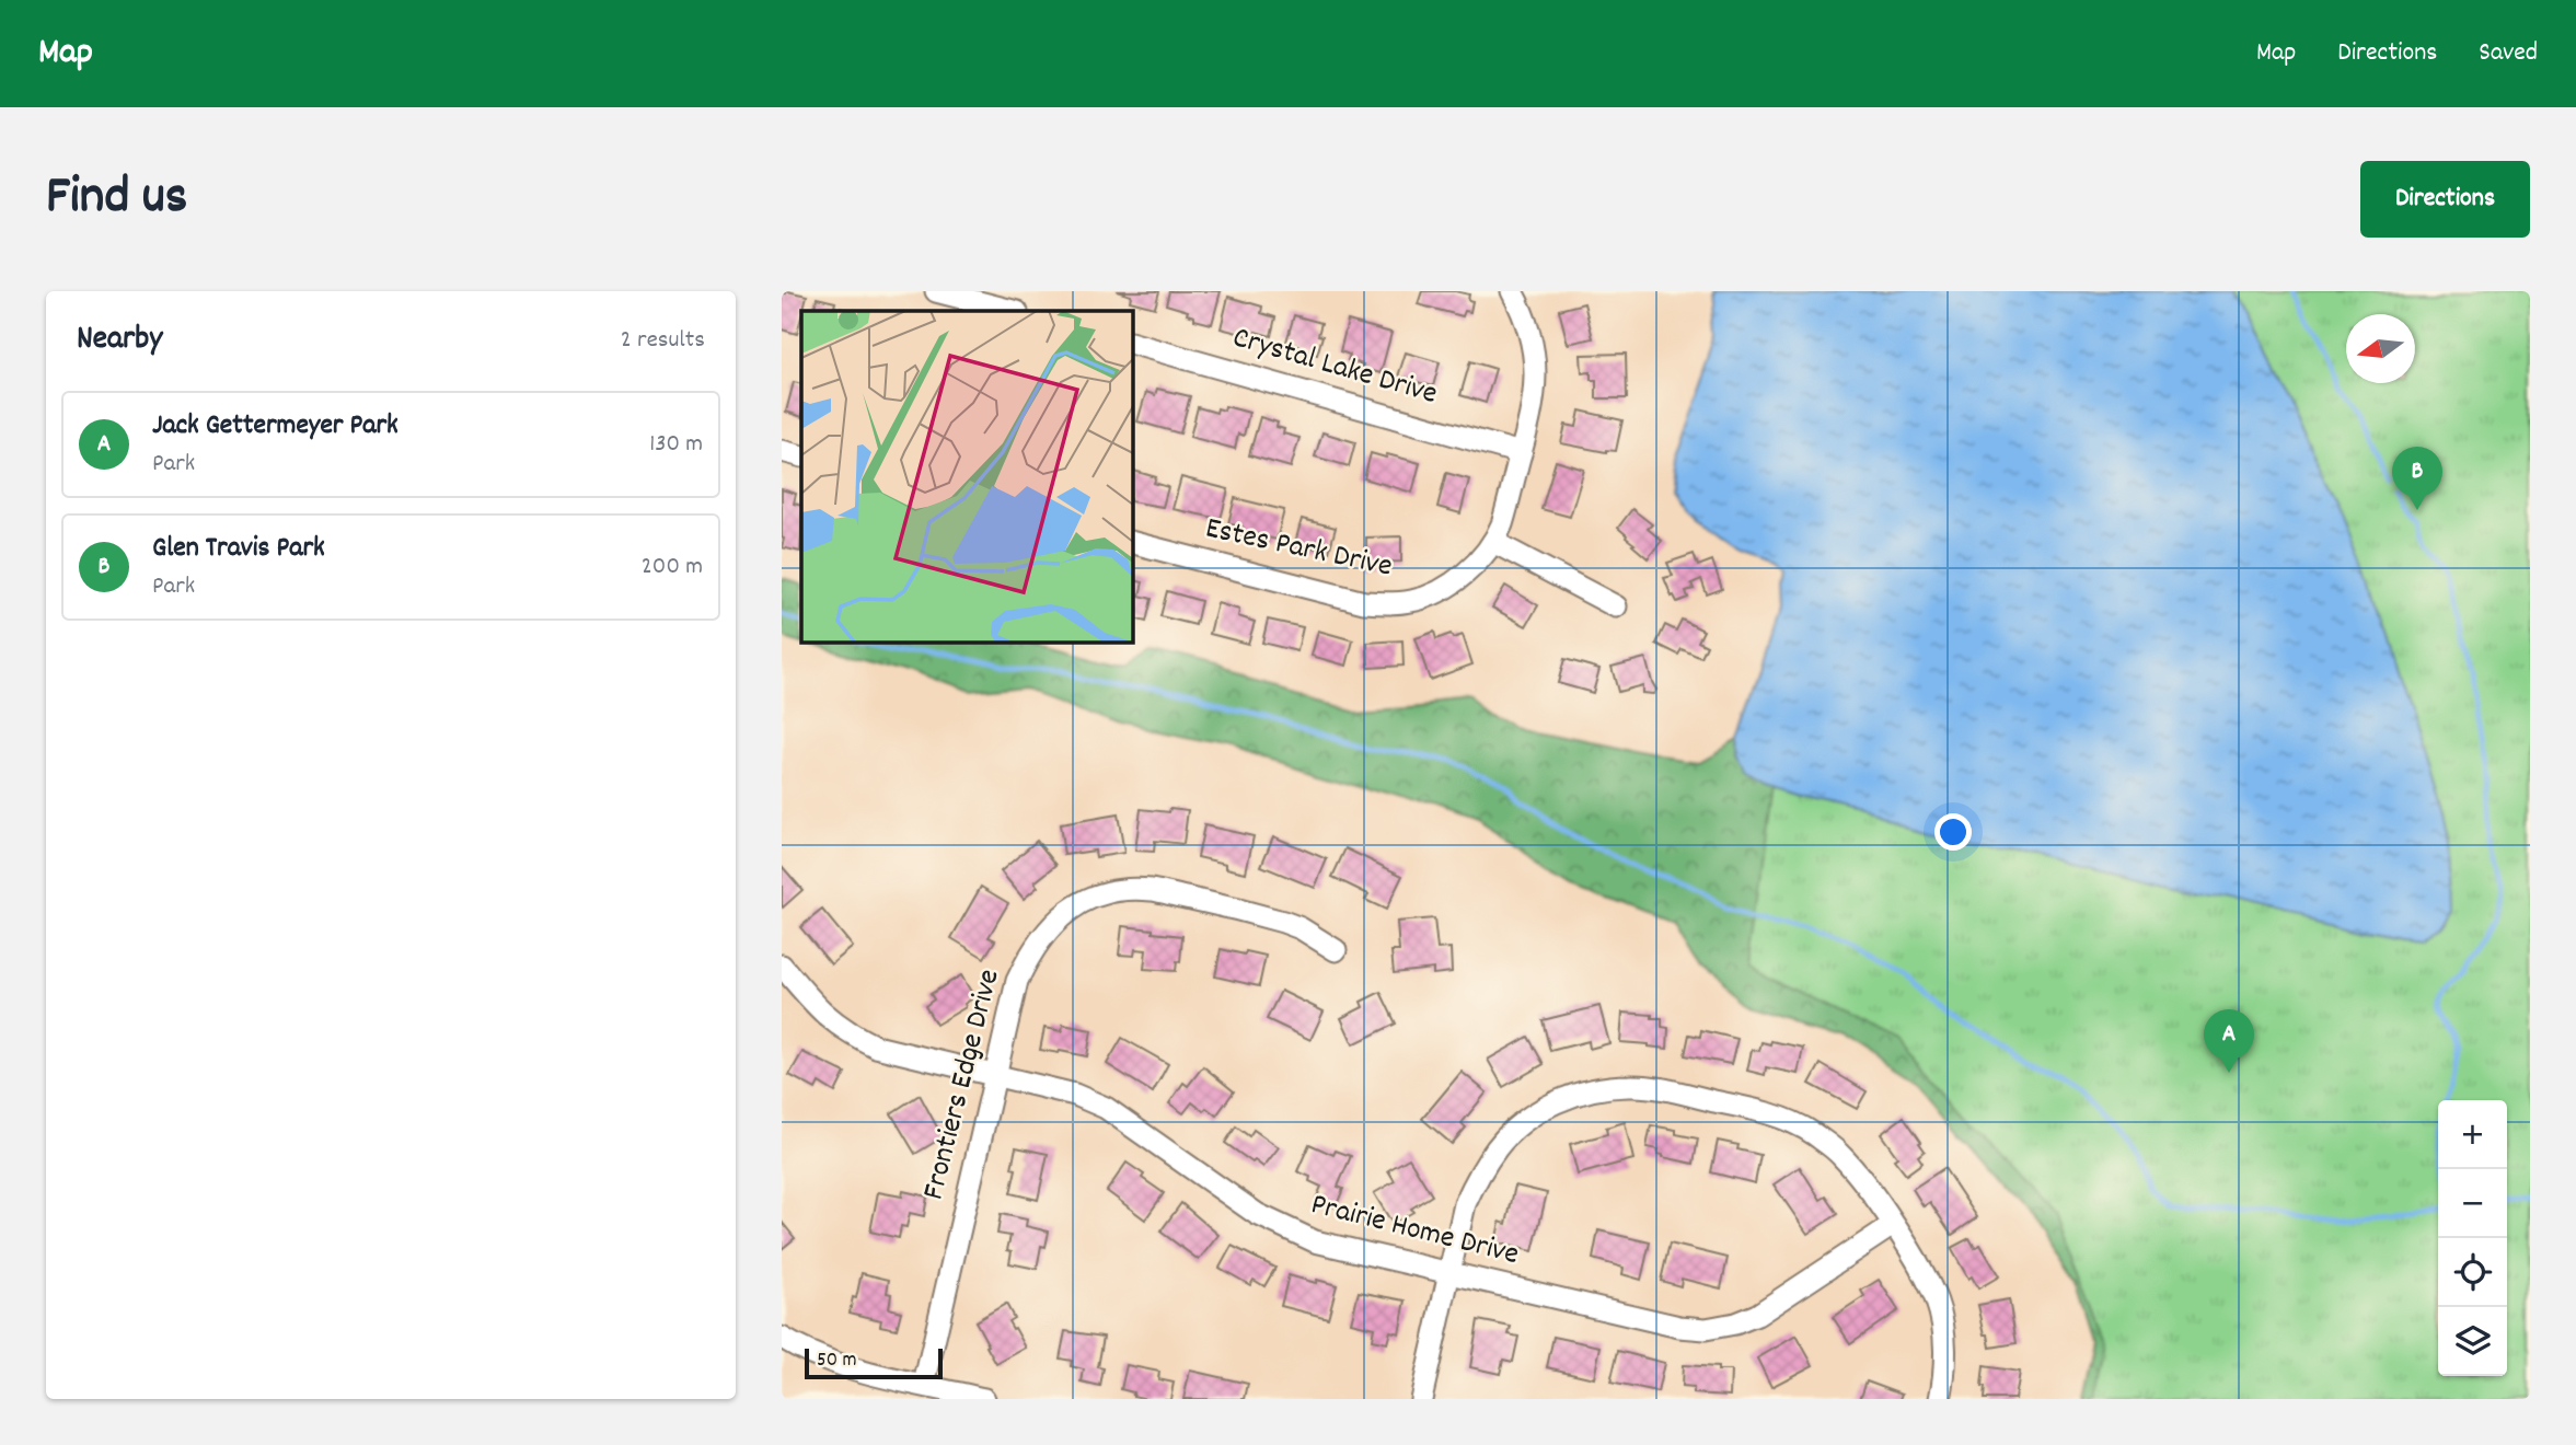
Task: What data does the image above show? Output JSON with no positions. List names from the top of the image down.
{
  "streets": {
    "street": [
      "Crystal Lake Drive",
      "Estes Park Drive",
      "Frontiers Edge Drive",
      "Prairie Home Drive"
    ]
  },
  "crossings": [
    ["Crystal Lake Drive", "Estes Park Drive"],
    ["Frontiers Edge Drive", "Prairie Home Drive"]
  ],
  "scale_bar": "50 m",
  "north": "left",
  "page": {
    "header": "Map",
    "nav": ["Map", "Directions", "Saved"],
    "title": "Find us",
    "buttons": "Directions",
    "heading": ["Nearby", "2 results"],
    "list": [
      {
        "mark": "A",
        "name": "Jack Gettermeyer Park",
        "note": "Park",
        "value": "130 m"
      },
      {
        "mark": "B",
        "name": "Glen Travis Park",
        "note": "Park",
        "value": "200 m"
      }
    ],
    "pins": ["B", "A"],
    "map_buttons": ["+", "−"],
    "scale": "50 m"
  }
}
